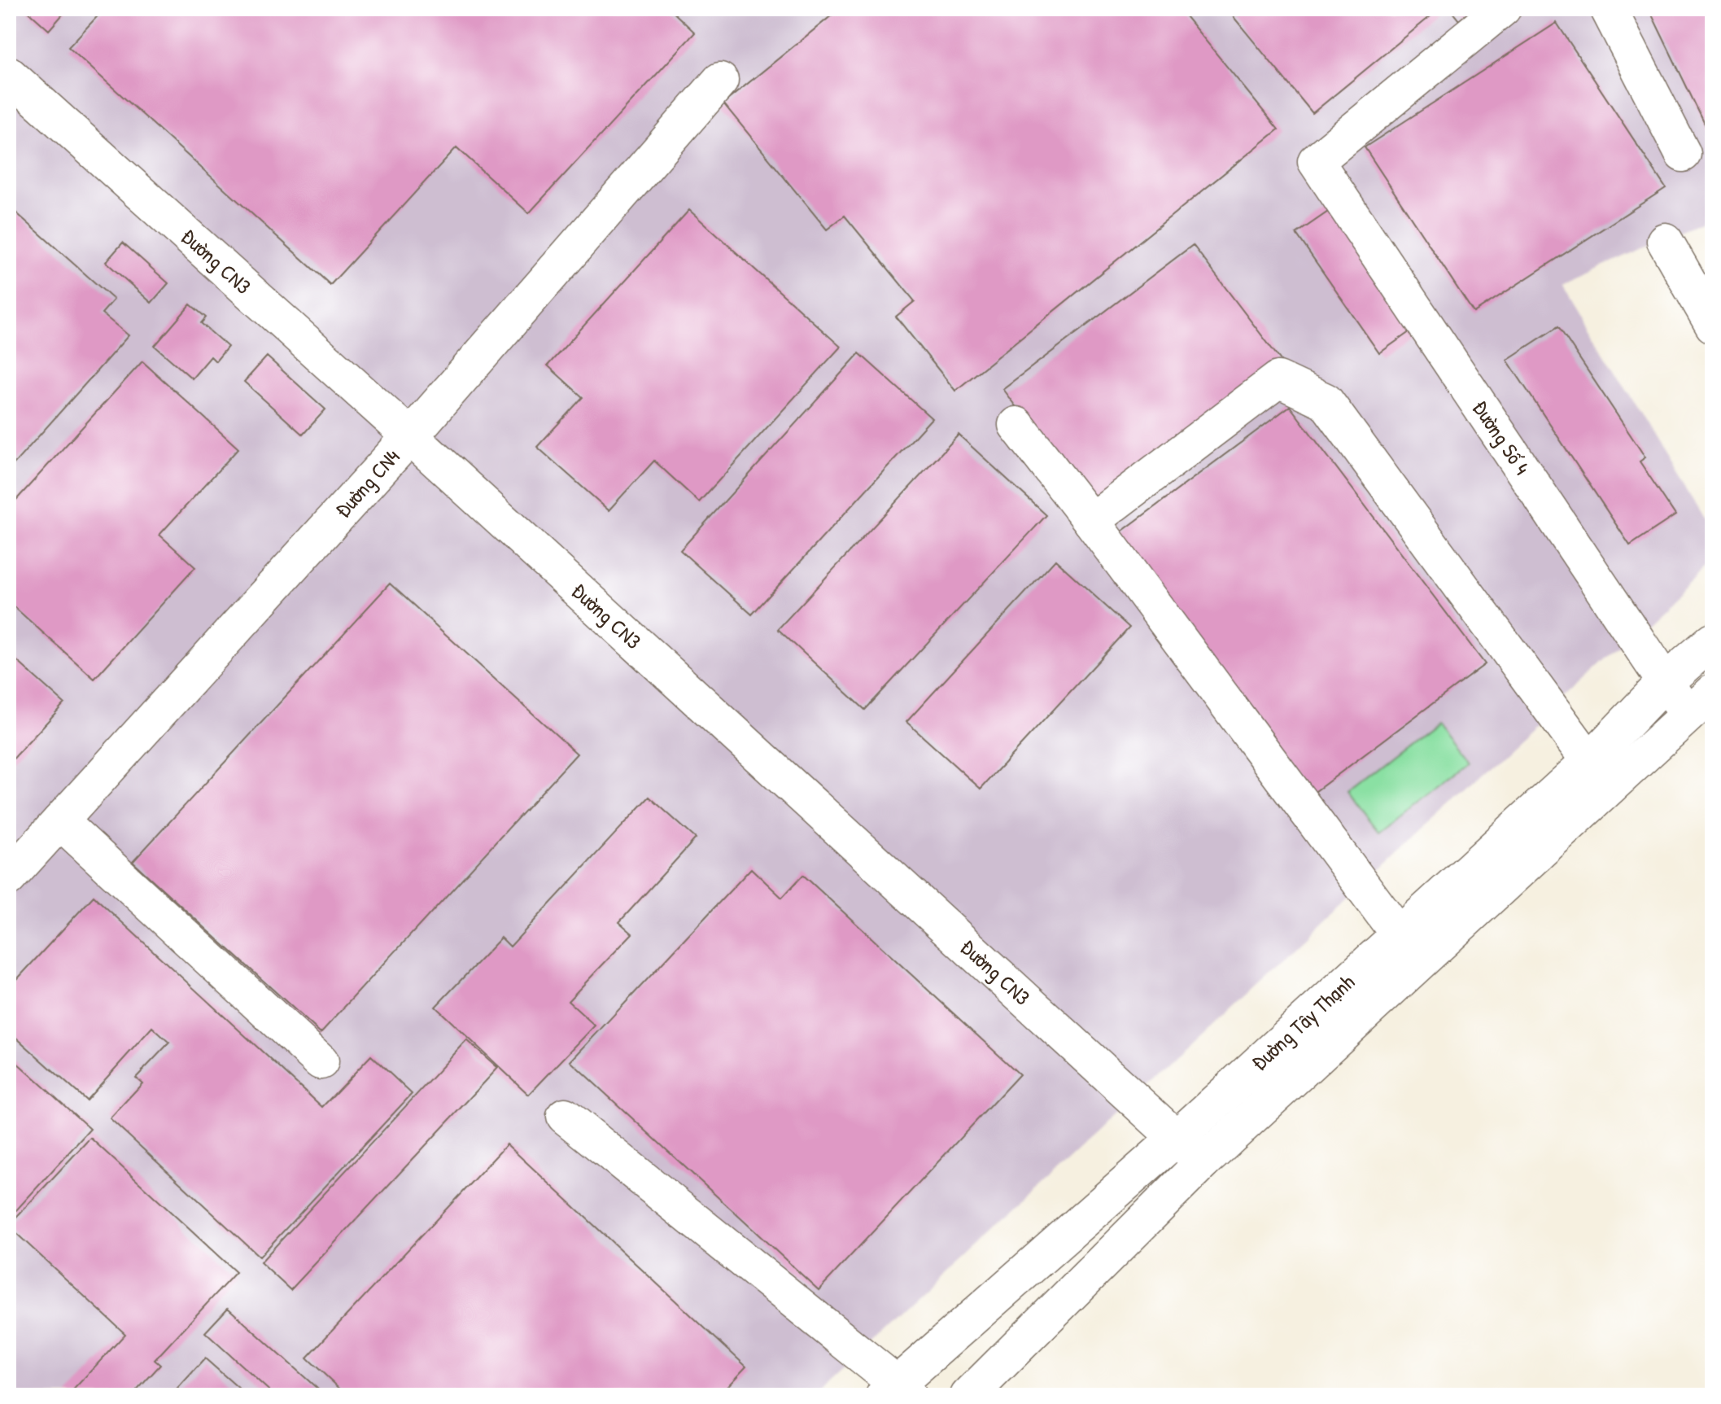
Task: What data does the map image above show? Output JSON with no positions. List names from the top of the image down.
{
  "streets": {
    "street": [
      "Đường CN3",
      "Đường Số 4",
      "Đường CN4",
      "Đường Tây Thạnh"
    ]
  },
  "crossings": [
    ["Đường CN3", "Đường CN4"],
    ["Đường CN3", "Đường Tây Thạnh"],
    ["Đường Số 4", "Đường Tây Thạnh"]
  ]
}
